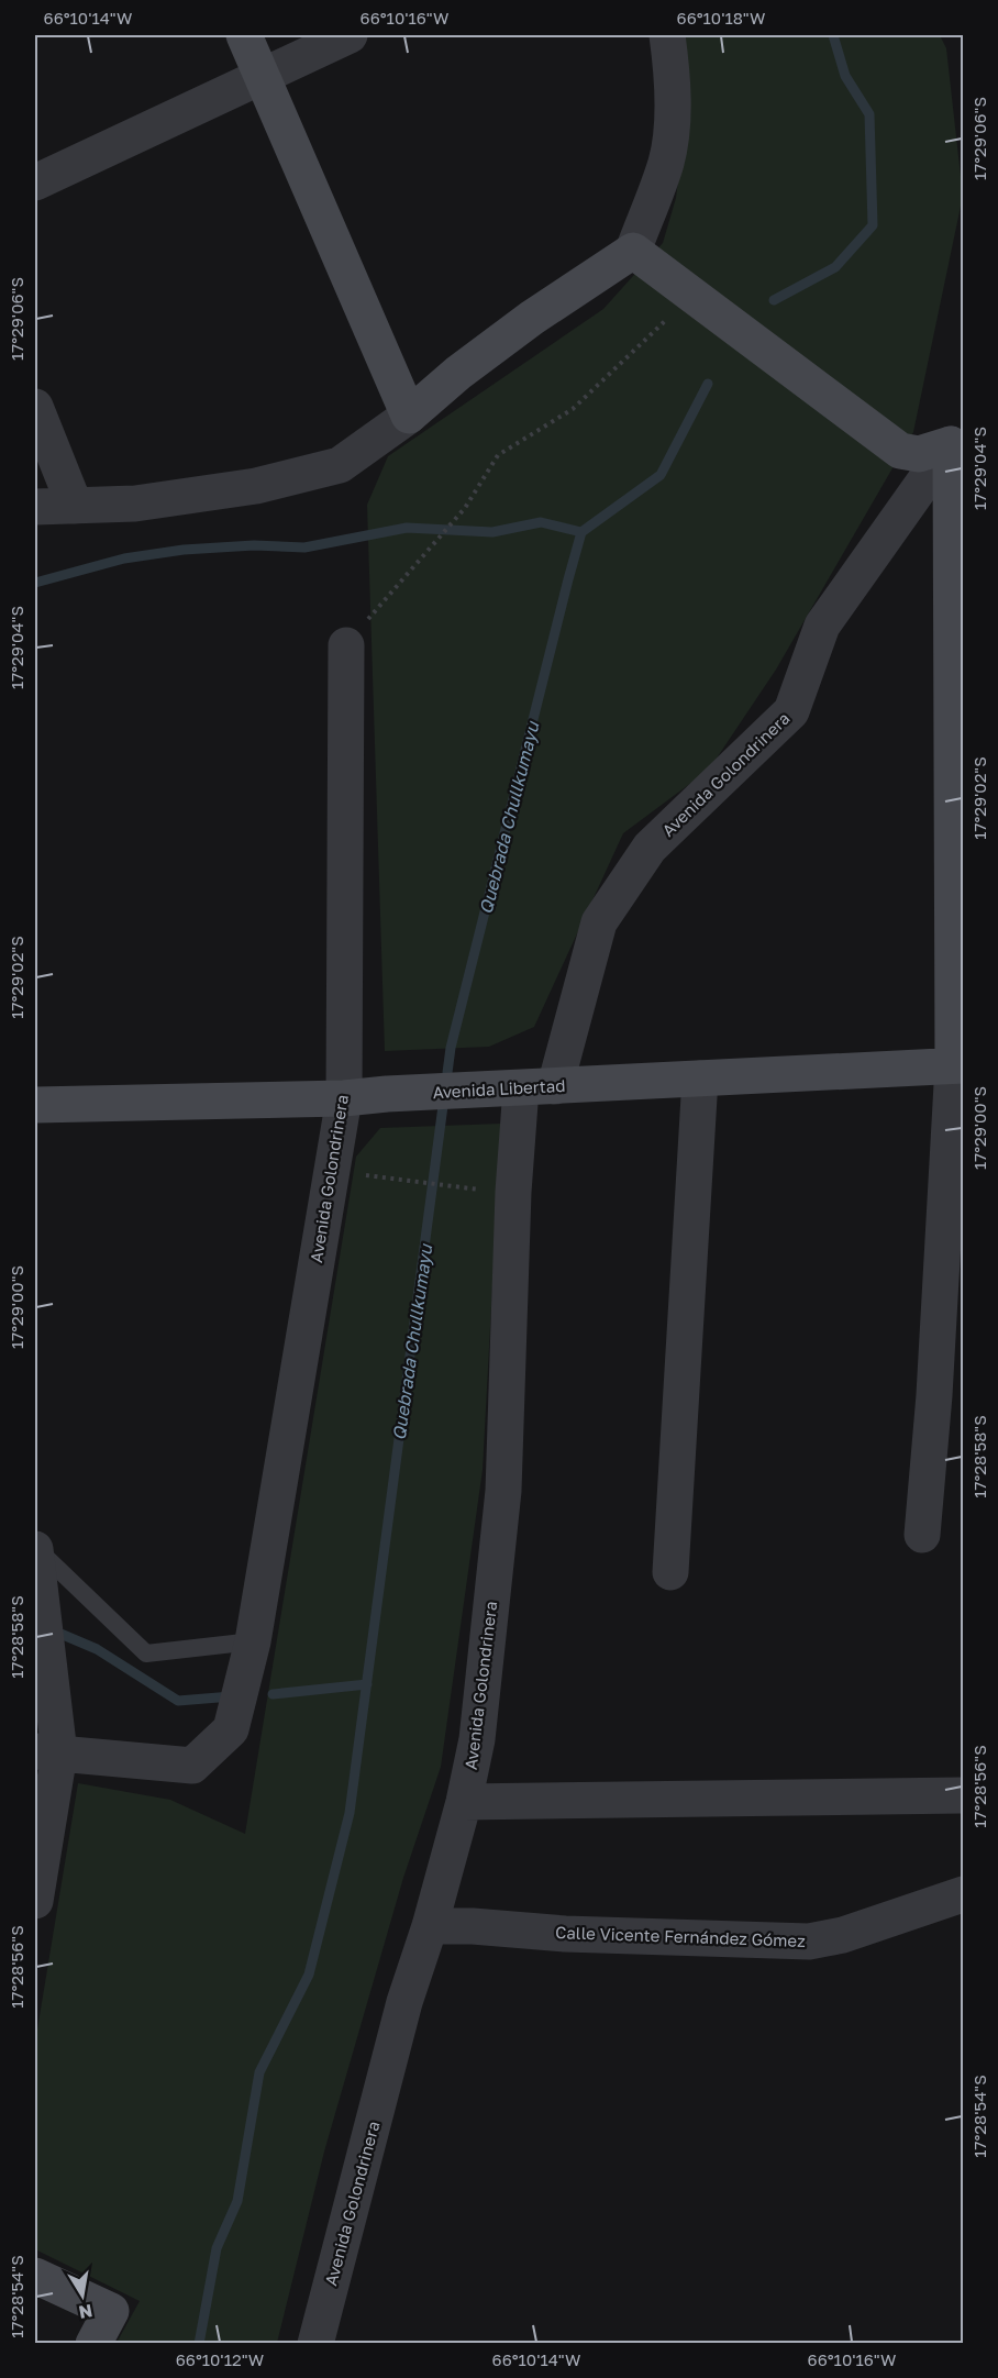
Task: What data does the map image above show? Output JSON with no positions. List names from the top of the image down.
{
  "streets": {
    "street": ["Avenida Golondrinera", "Avenida Libertad", "Calle Vicente Fernández Gómez"]
  },
  "crossings": [
    ["Avenida Golondrinera", "Avenida Libertad"],
    ["Avenida Golondrinera", "Calle Vicente Fernández Gómez"]
  ],
  "water": ["Quebrada Chullkumayu"],
  "north": "bottom",
  "coordinates": [
    "66°10'14\"W",
    "66°10'16\"W",
    "66°10'18\"W",
    "17°29'06\"S",
    "17°29'04\"S",
    "17°29'02\"S",
    "17°29'00\"S",
    "17°28'58\"S",
    "17°28'56\"S",
    "17°28'54\"S",
    "66°10'12\"W"
  ]
}
